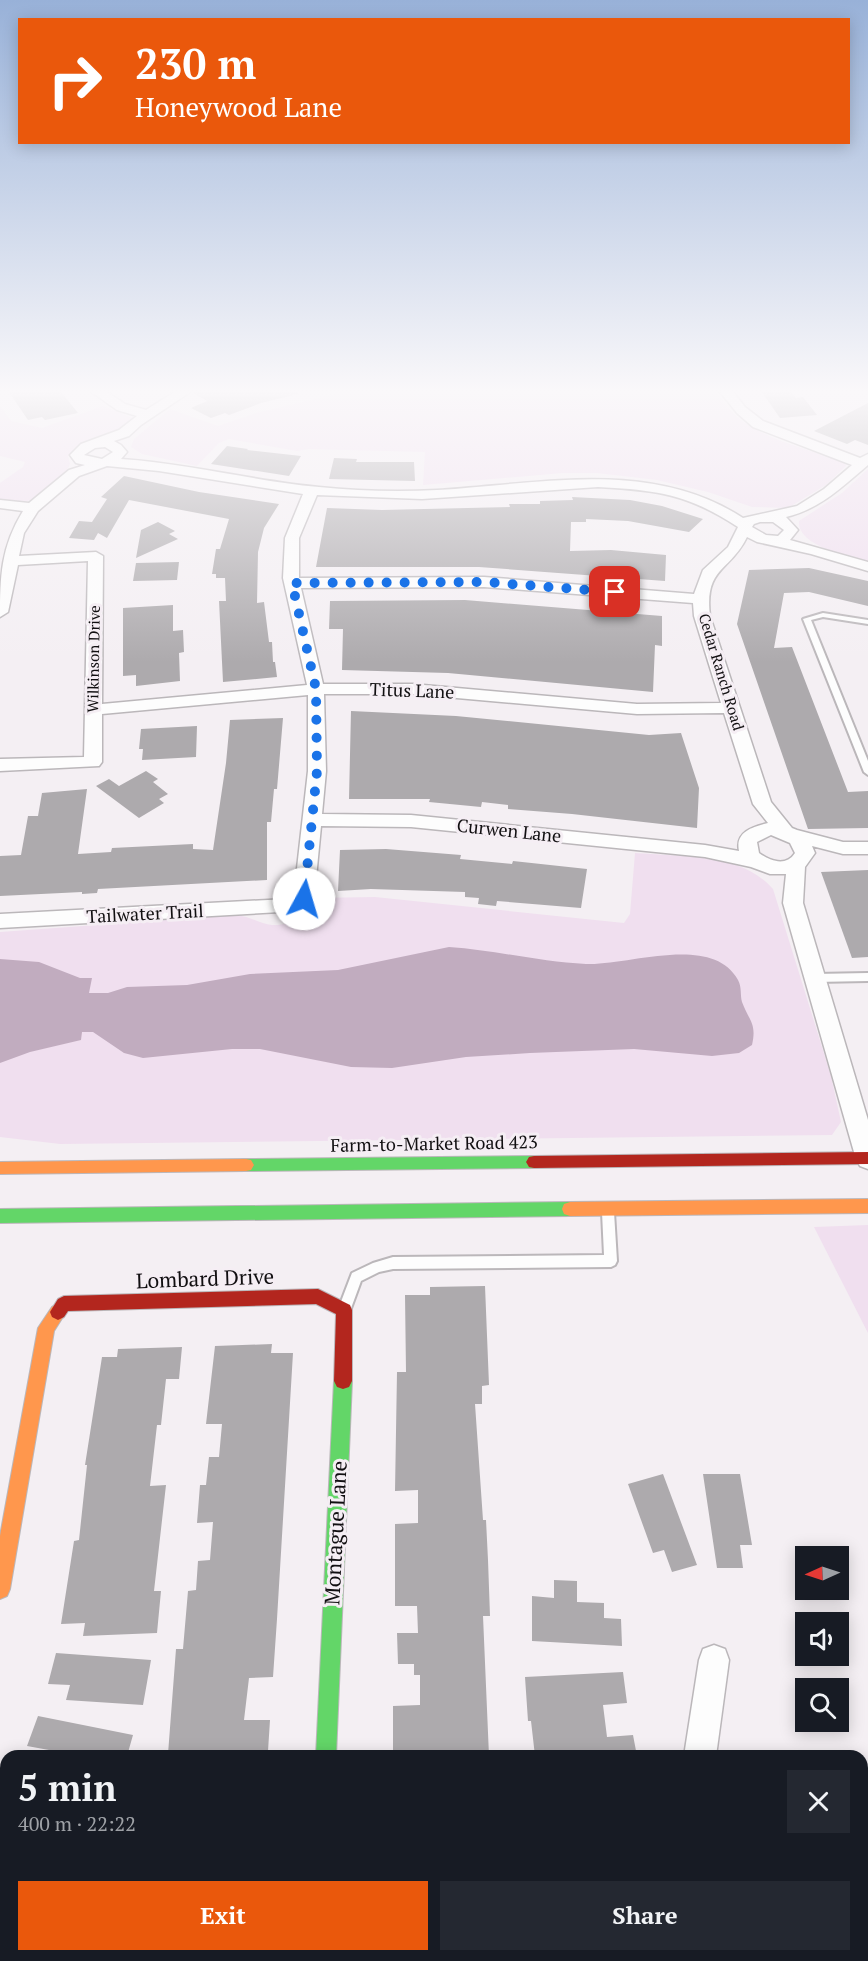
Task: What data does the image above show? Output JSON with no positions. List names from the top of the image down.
{
  "streets": {
    "main road": ["Farm-to-Market Road 423", "Lombard Drive", "Montague Lane"],
    "street": [
      "Wilkinson Drive",
      "Cedar Ranch Road",
      "Titus Lane",
      "Curwen Lane",
      "Tailwater Trail"
    ]
  },
  "crossings": [
    ["Wilkinson Drive", "Titus Lane"],
    ["Cedar Ranch Road", "Titus Lane"],
    ["Cedar Ranch Road", "Curwen Lane"],
    ["Curwen Lane", "Tailwater Trail"],
    ["Lombard Drive", "Montague Lane"]
  ],
  "north": "left",
  "page": {
    "turn": ["230 m", "Honeywood Lane"],
    "heading": ["5 min", "400 m · 22:22"],
    "buttons": ["Exit", "Share"]
  }
}
